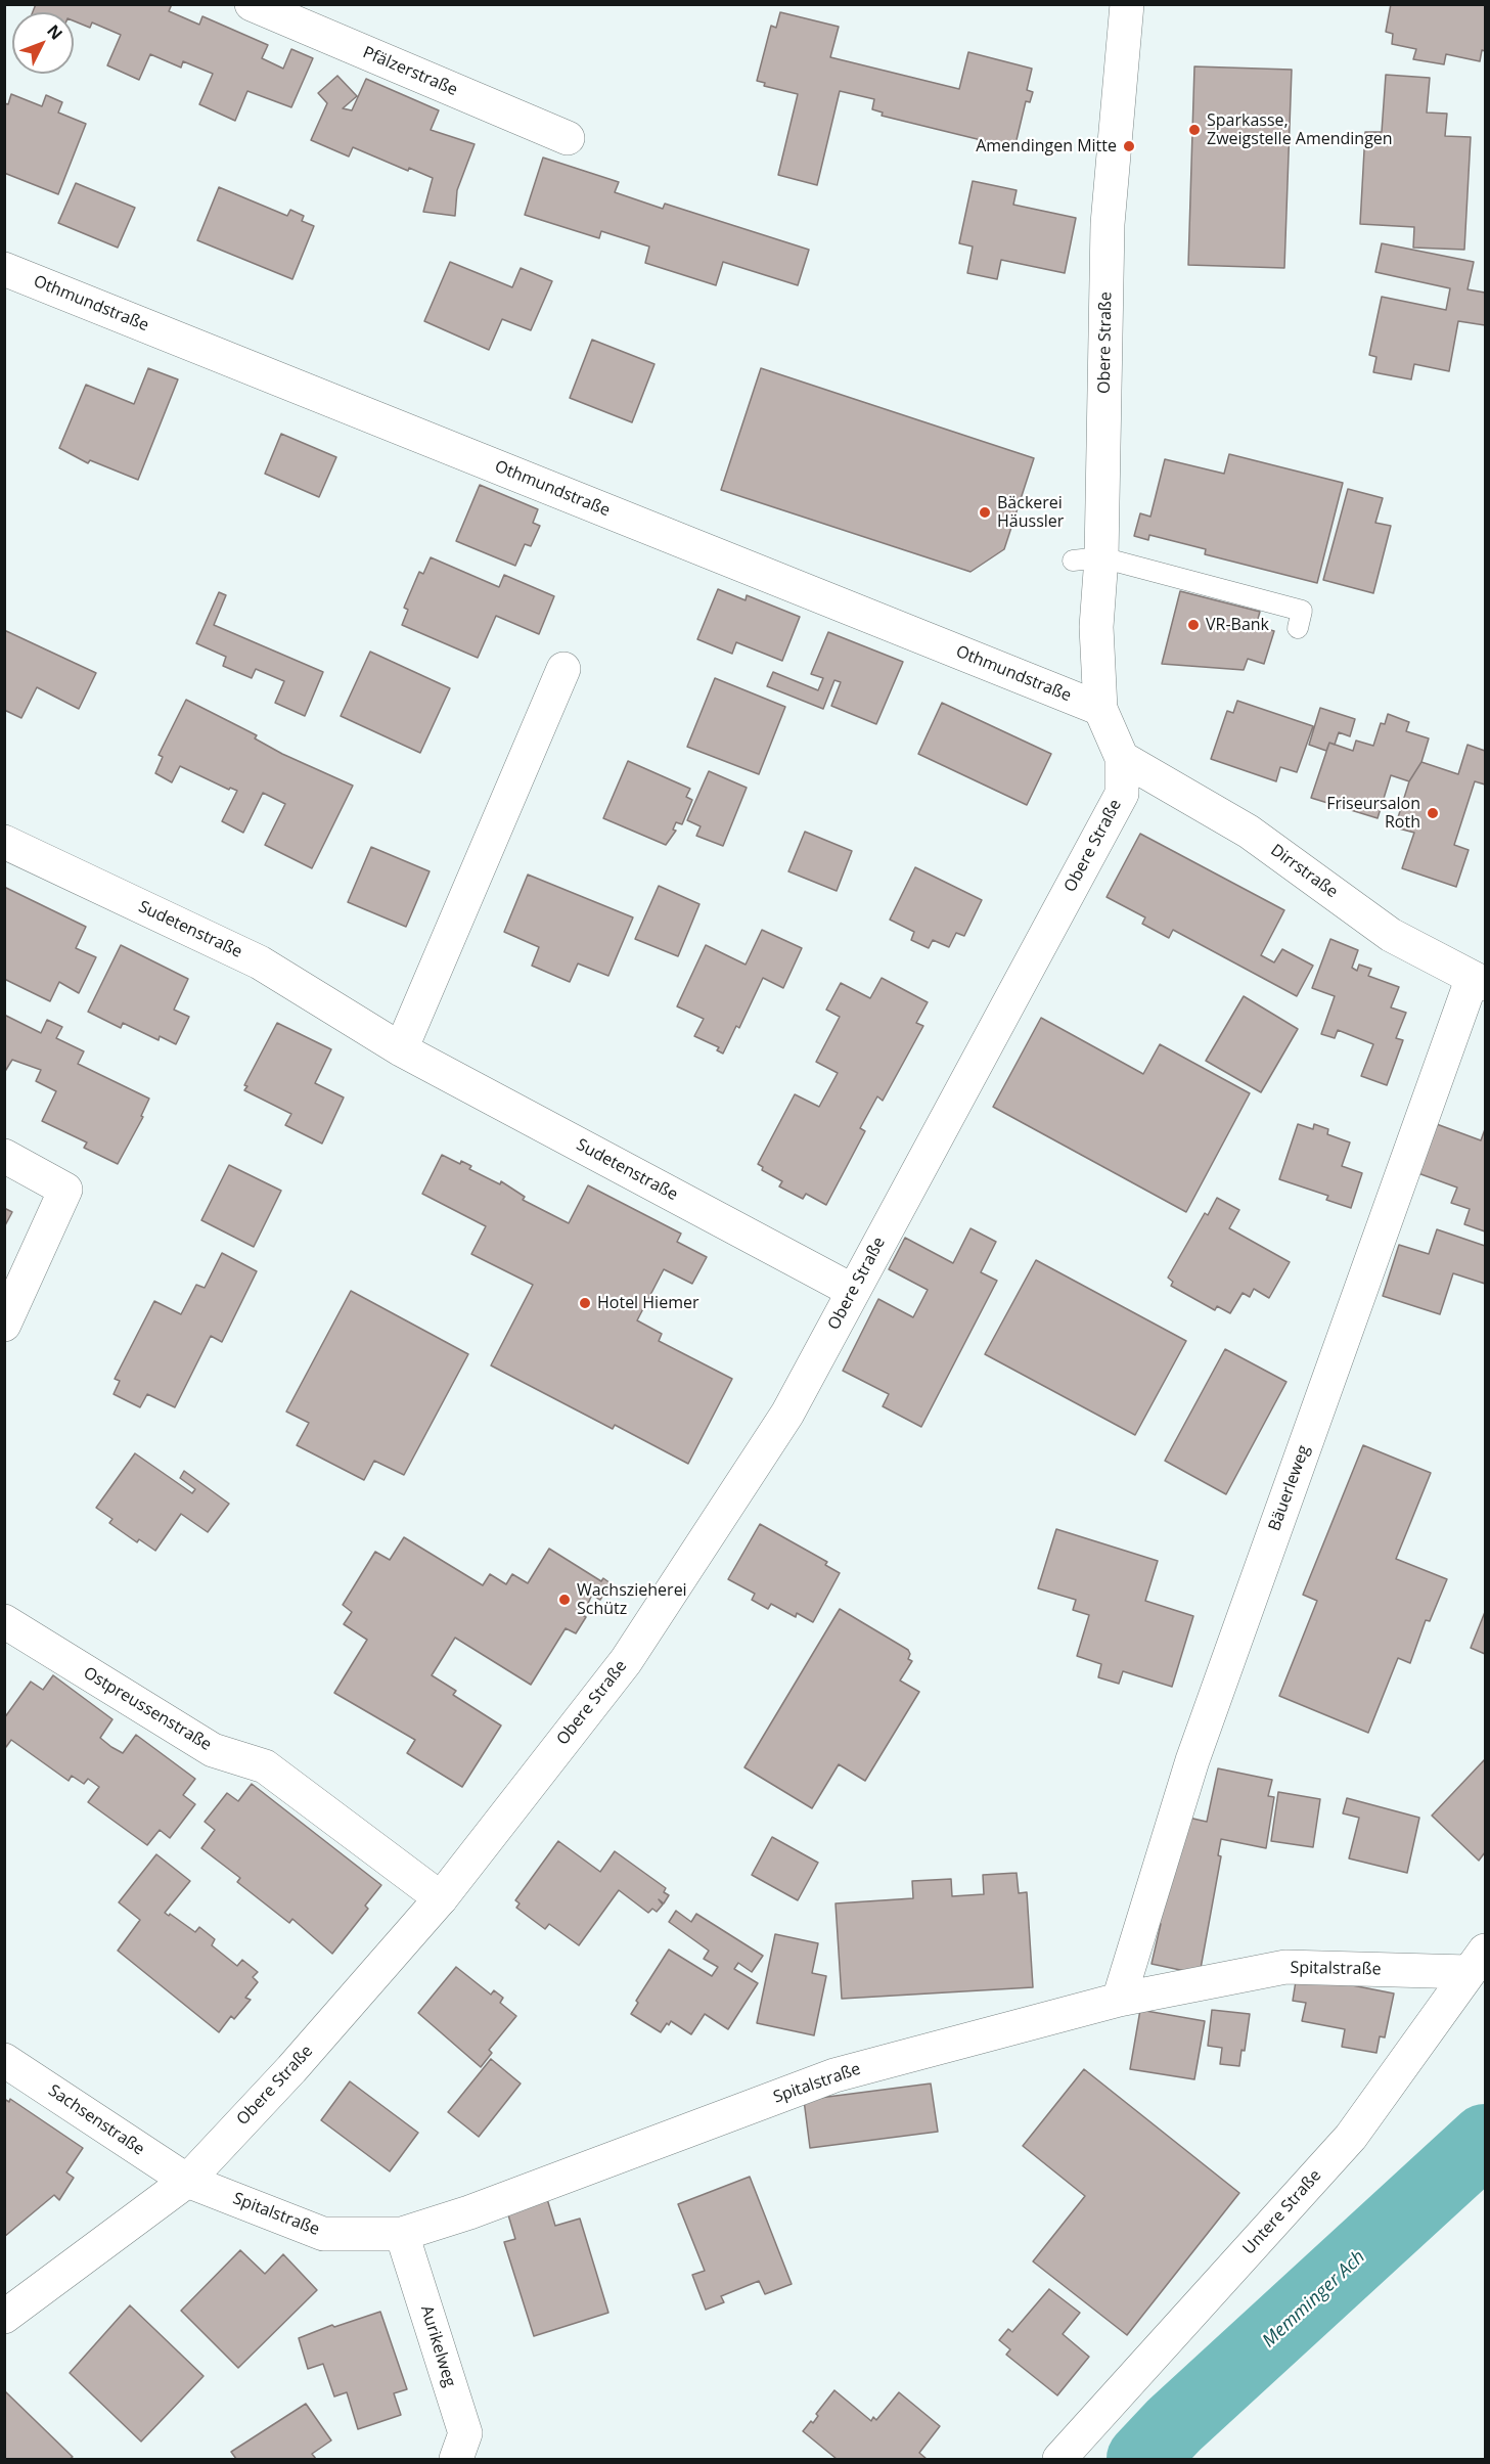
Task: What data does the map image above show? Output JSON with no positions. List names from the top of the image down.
{
  "streets": {
    "street": [
      "Pfälzerstraße",
      "Othmundstraße",
      "Obere Straße",
      "Dirrstraße",
      "Sudetenstraße",
      "Bäuerleweg",
      "Ostpreussenstraße",
      "Spitalstraße",
      "Sachsenstraße",
      "Untere Straße",
      "Aurikelweg"
    ]
  },
  "crossings": [
    ["Othmundstraße", "Obere Straße"],
    ["Obere Straße", "Dirrstraße"],
    ["Obere Straße", "Sudetenstraße"],
    ["Obere Straße", "Ostpreussenstraße"],
    ["Obere Straße", "Spitalstraße"],
    ["Obere Straße", "Sachsenstraße"],
    ["Dirrstraße", "Bäuerleweg"],
    ["Bäuerleweg", "Spitalstraße"],
    ["Spitalstraße", "Sachsenstraße"],
    ["Spitalstraße", "Untere Straße"],
    ["Spitalstraße", "Aurikelweg"]
  ],
  "water": ["Memminger Ach"],
  "places": [
    "Sparkasse, Zweigstelle Amendingen",
    "Amendingen Mitte",
    "Bäckerei Häussler",
    "VR-Bank",
    "Friseursalon Roth",
    "Hotel Hiemer",
    "Wachszieherei Schütz"
  ],
  "north": "top right"
}
